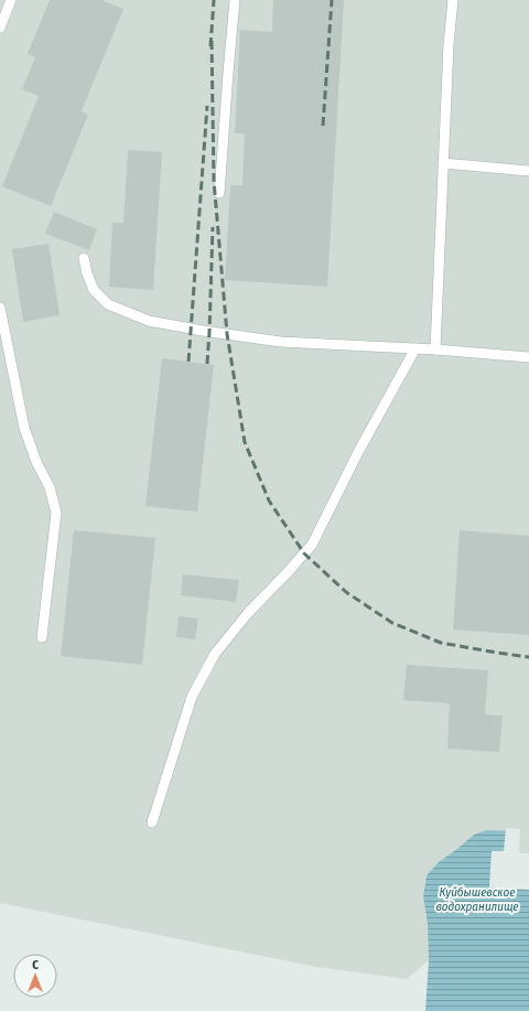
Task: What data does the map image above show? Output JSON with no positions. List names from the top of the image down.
{
  "water": ["Куйбышевское водохранилище"],
  "north": "top"
}
